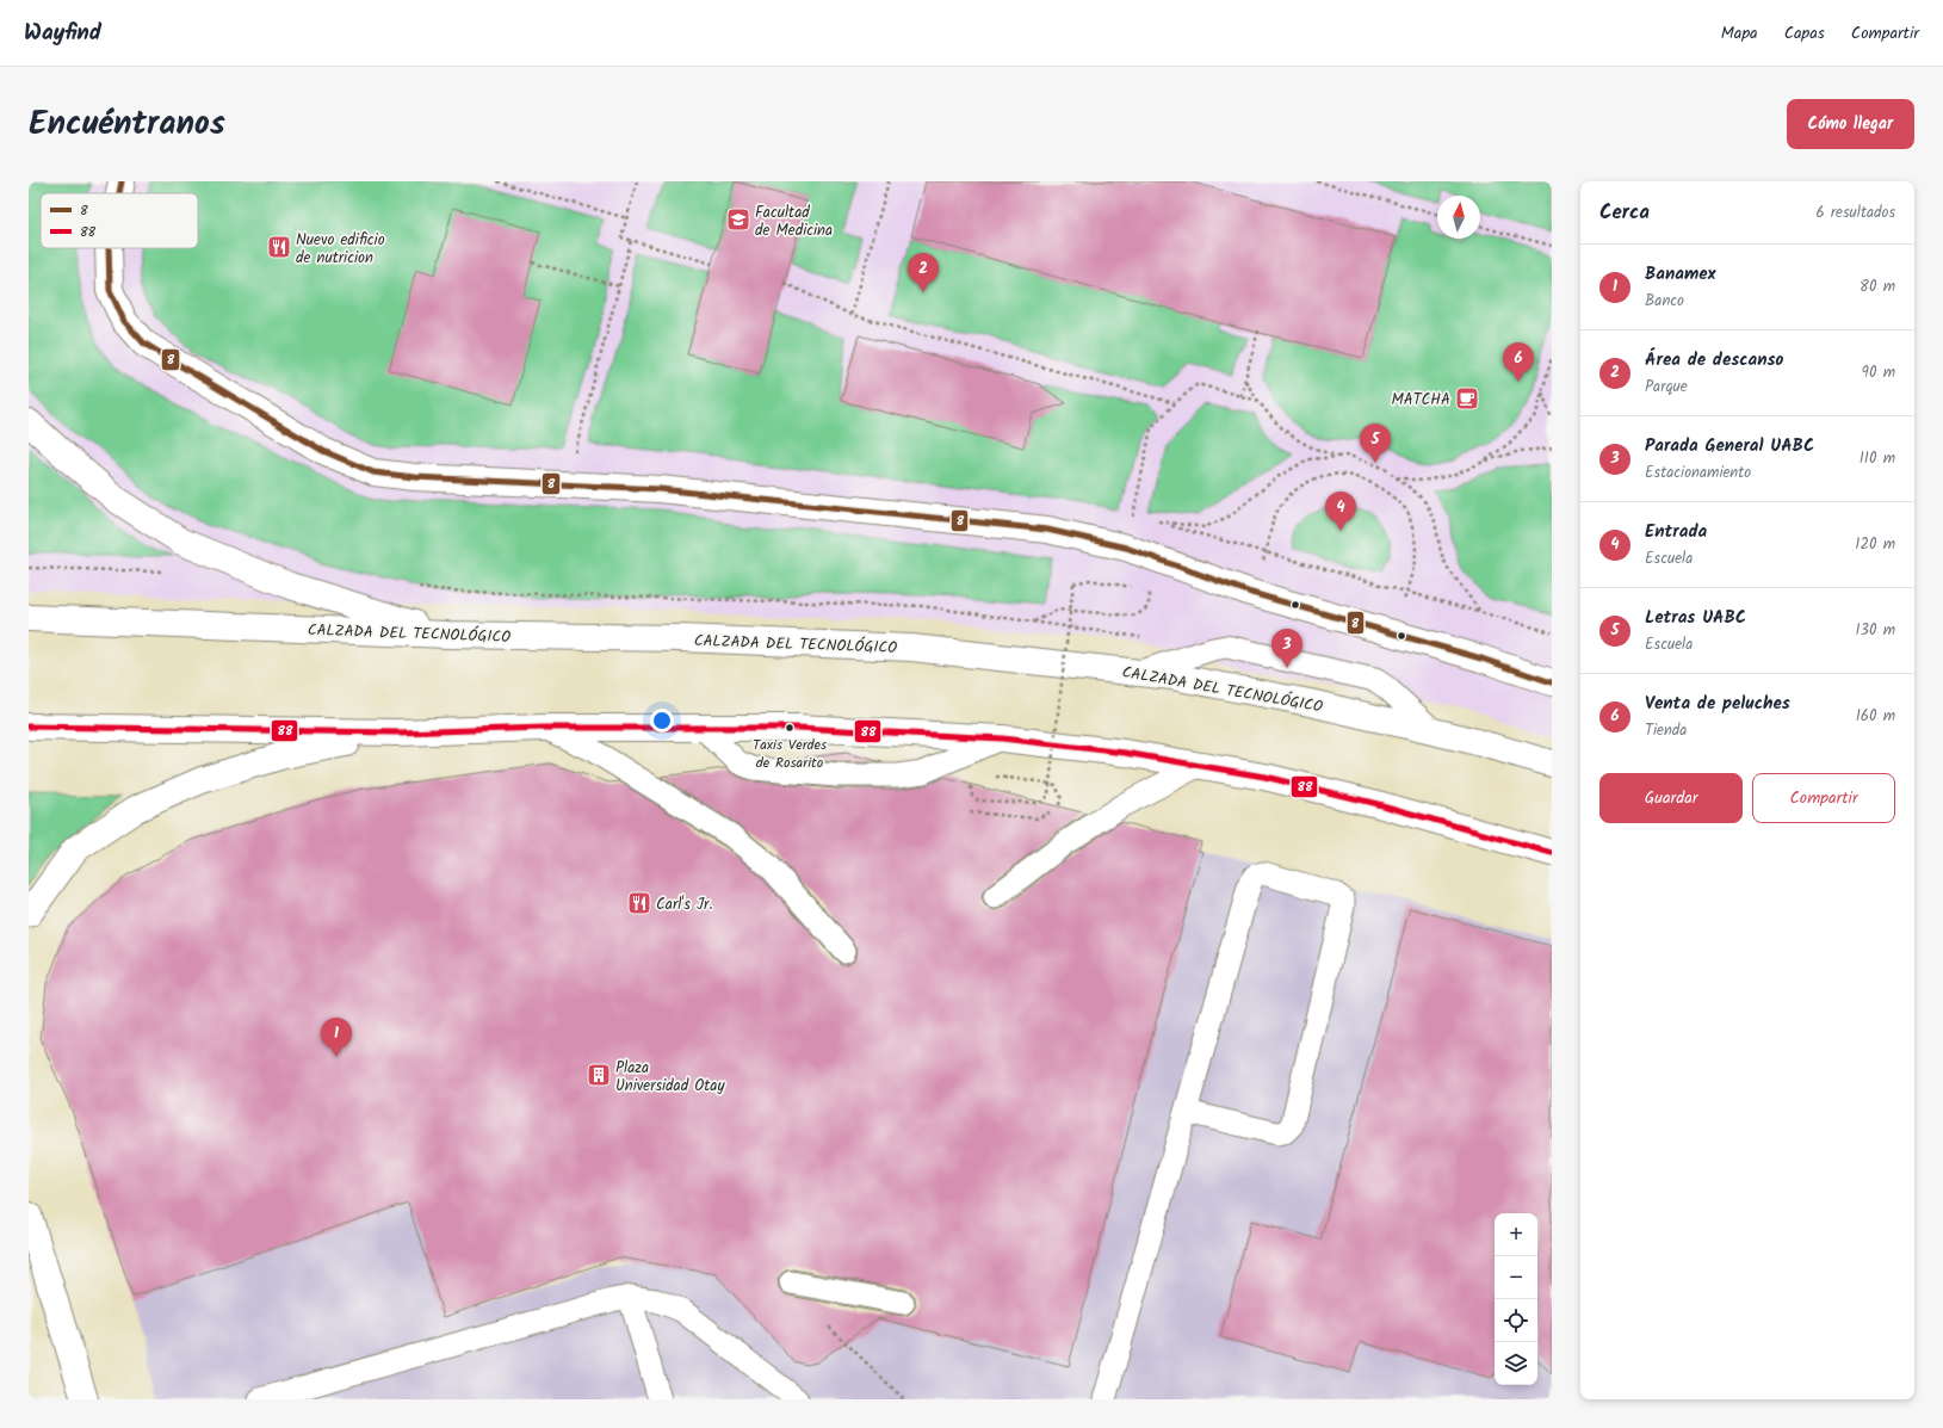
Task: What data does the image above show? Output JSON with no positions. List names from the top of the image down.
{
  "streets": {
    "main road": ["CALZADA DEL TECNOLÓGICO"]
  },
  "places": {
    "school or university": ["Facultad de Medicina"],
    "restaurant": ["Nuevo edificio de nutricion", "Carl's Jr."],
    "cafe": ["MATCHA"],
    "other": ["Taxis Verdes de Rosarito"],
    "building": ["Plaza Universidad Otay"]
  },
  "lines": ["transit line 8", "transit line 88"],
  "legend": ["8", "88"],
  "north": "top",
  "page": {
    "header": "Wayfind",
    "nav": ["Mapa", "Capas", "Compartir"],
    "title": "Encuéntranos",
    "buttons": [
      "Cómo llegar",
      ["Guardar", "Compartir"]
    ],
    "heading": ["Cerca", "6 resultados"],
    "list": [
      {
        "mark": "1",
        "name": "Banamex",
        "note": "Banco",
        "value": "80 m"
      },
      {
        "mark": "2",
        "name": "Área de descanso",
        "note": "Parque",
        "value": "90 m"
      },
      {
        "mark": "3",
        "name": "Parada General UABC",
        "note": "Estacionamiento",
        "value": "110 m"
      },
      {
        "mark": "4",
        "name": "Entrada",
        "note": "Escuela",
        "value": "120 m"
      },
      {
        "mark": "5",
        "name": "Letras UABC",
        "note": "Escuela",
        "value": "130 m"
      },
      {
        "mark": "6",
        "name": "Venta de peluches",
        "note": "Tienda",
        "value": "160 m"
      }
    ],
    "pins": [
      "2",
      "6",
      "5",
      "4",
      "3",
      "1"
    ],
    "map_buttons": ["+", "−"]
  }
}
